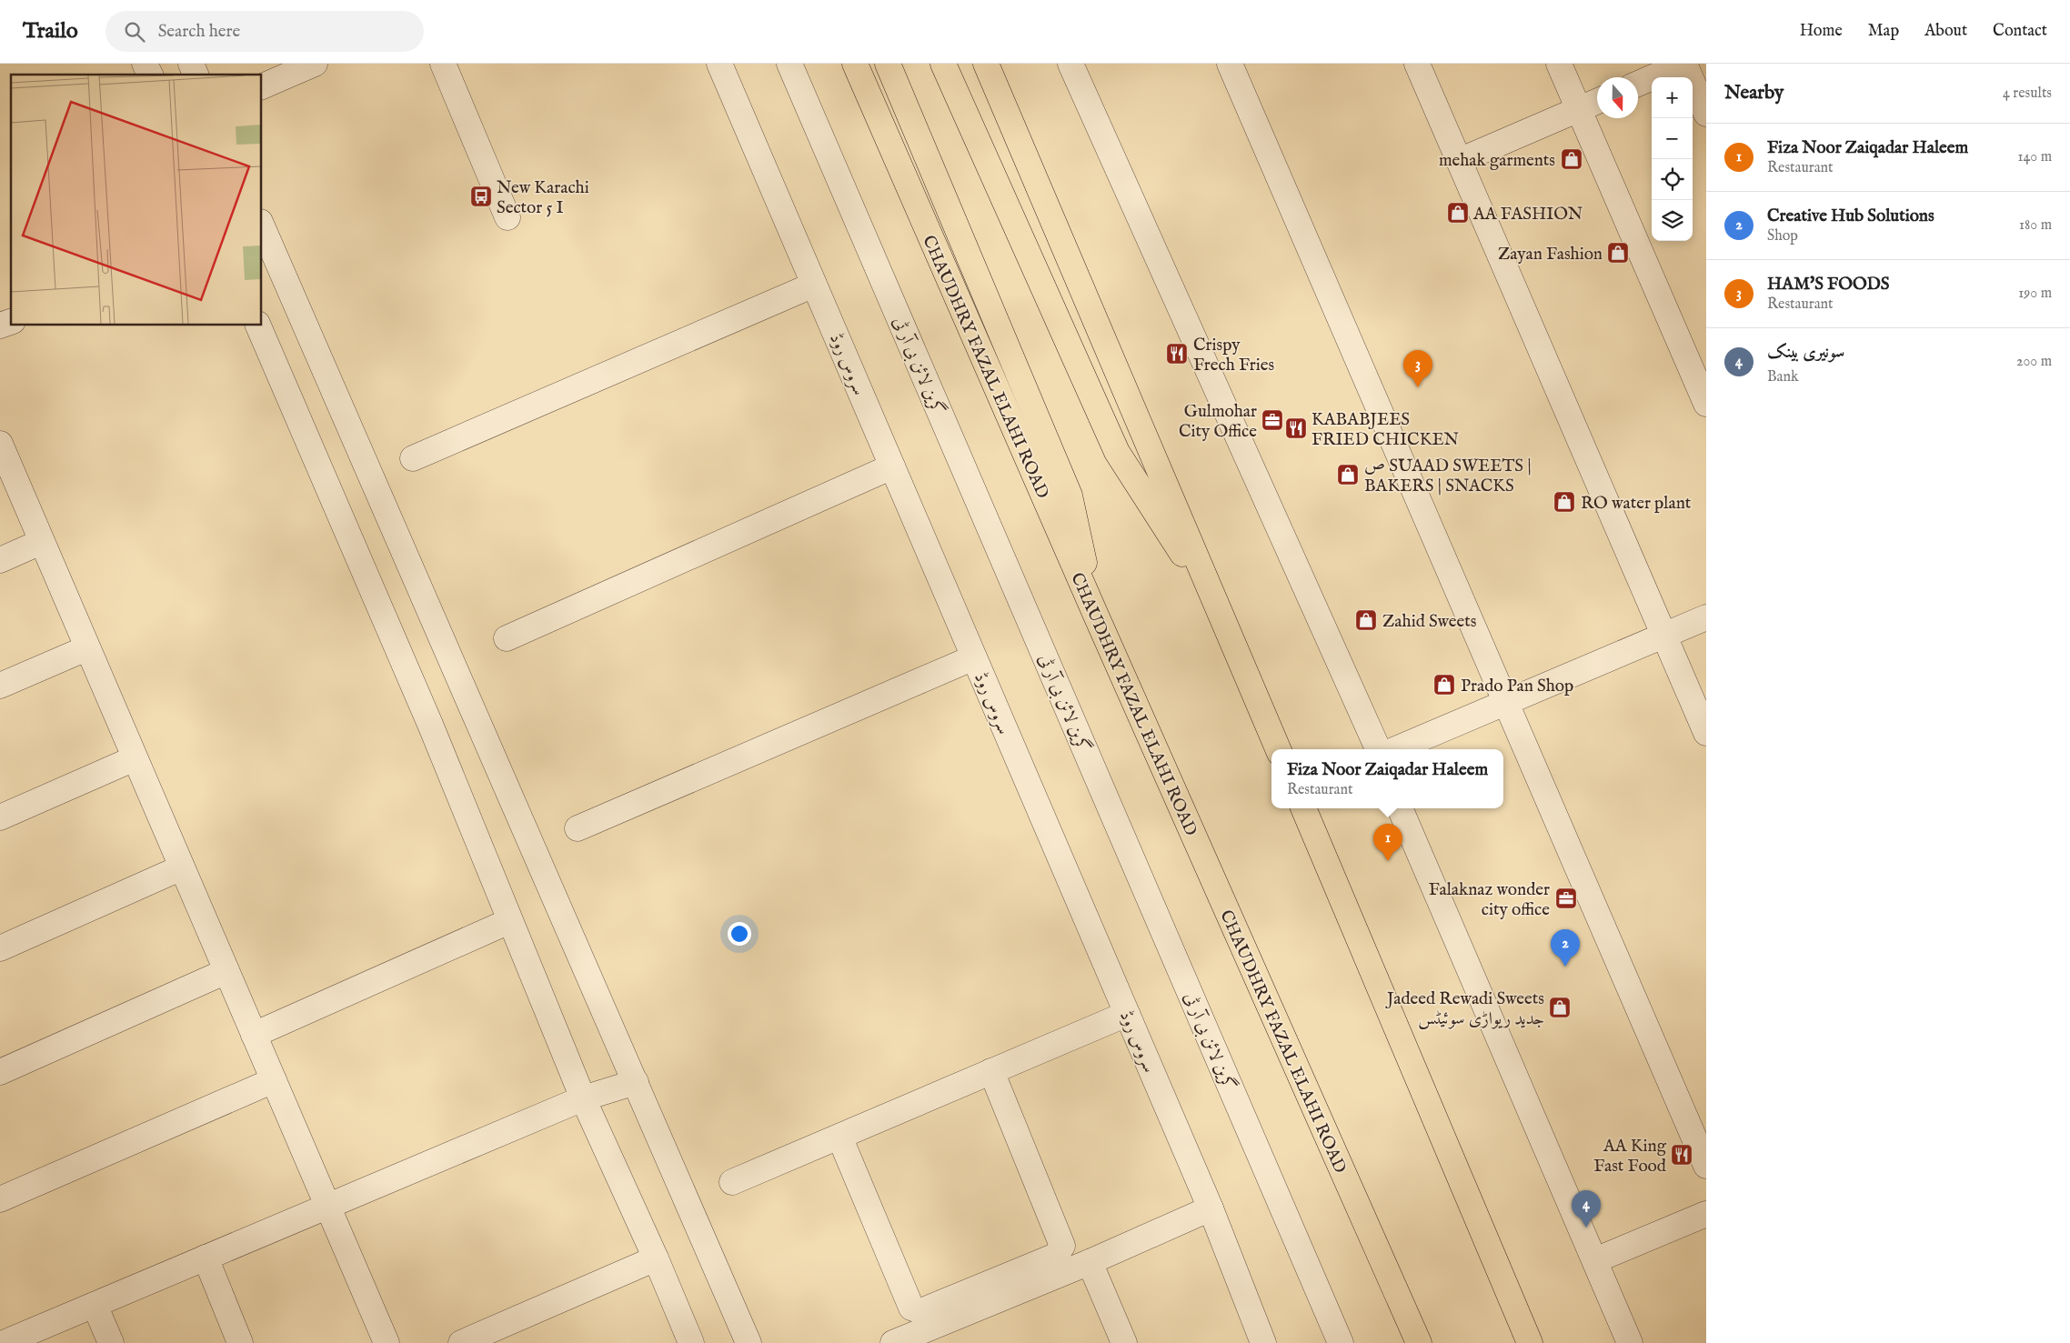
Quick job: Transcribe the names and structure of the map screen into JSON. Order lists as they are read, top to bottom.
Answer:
{
  "streets": {
    "main road": ["CHAUDHRY FAZAL ELAHI ROAD"],
    "street": ["سروس روڈ", "گرین لائن بی آر ٹی"]
  },
  "places": {
    "shop": [
      "mehak garments",
      "AA FASHION",
      "Zayan Fashion",
      "ص SUAAD SWEETS | BAKERS | SNACKS",
      "RO water plant",
      "Zahid Sweets",
      "Prado Pan Shop",
      "Jadeed Rewadi Sweets جدید ریواڑی سوئیٹس"
    ],
    "bus stop": ["New Karachi Sector 5 I"],
    "restaurant": ["Crispy Frech Fries", "KABABJEES FRIED CHICKEN", "AA King Fast Food"],
    "office": ["Gulmohar City Office", "Falaknaz wonder city office"]
  },
  "north": "bottom",
  "page": {
    "header": "Trailo",
    "search": "Search here",
    "nav": [
      "Home",
      "Map",
      "About",
      "Contact"
    ],
    "heading": ["Nearby", "4 results"],
    "map_buttons": ["+", "−"],
    "list": [
      {
        "mark": "1",
        "name": "Fiza Noor Zaiqadar Haleem",
        "note": "Restaurant",
        "value": "140 m"
      },
      {
        "mark": "2",
        "name": "Creative Hub Solutions",
        "note": "Shop",
        "value": "180 m"
      },
      {
        "mark": "3",
        "name": "HAM'S FOODS",
        "note": "Restaurant",
        "value": "190 m"
      },
      {
        "mark": "4",
        "name": "سونیری بینک",
        "note": "Bank",
        "value": "200 m"
      }
    ],
    "pins": [
      "3",
      "1",
      "2",
      "4"
    ],
    "popup": ["Fiza Noor Zaiqadar Haleem", "Restaurant"]
  }
}
